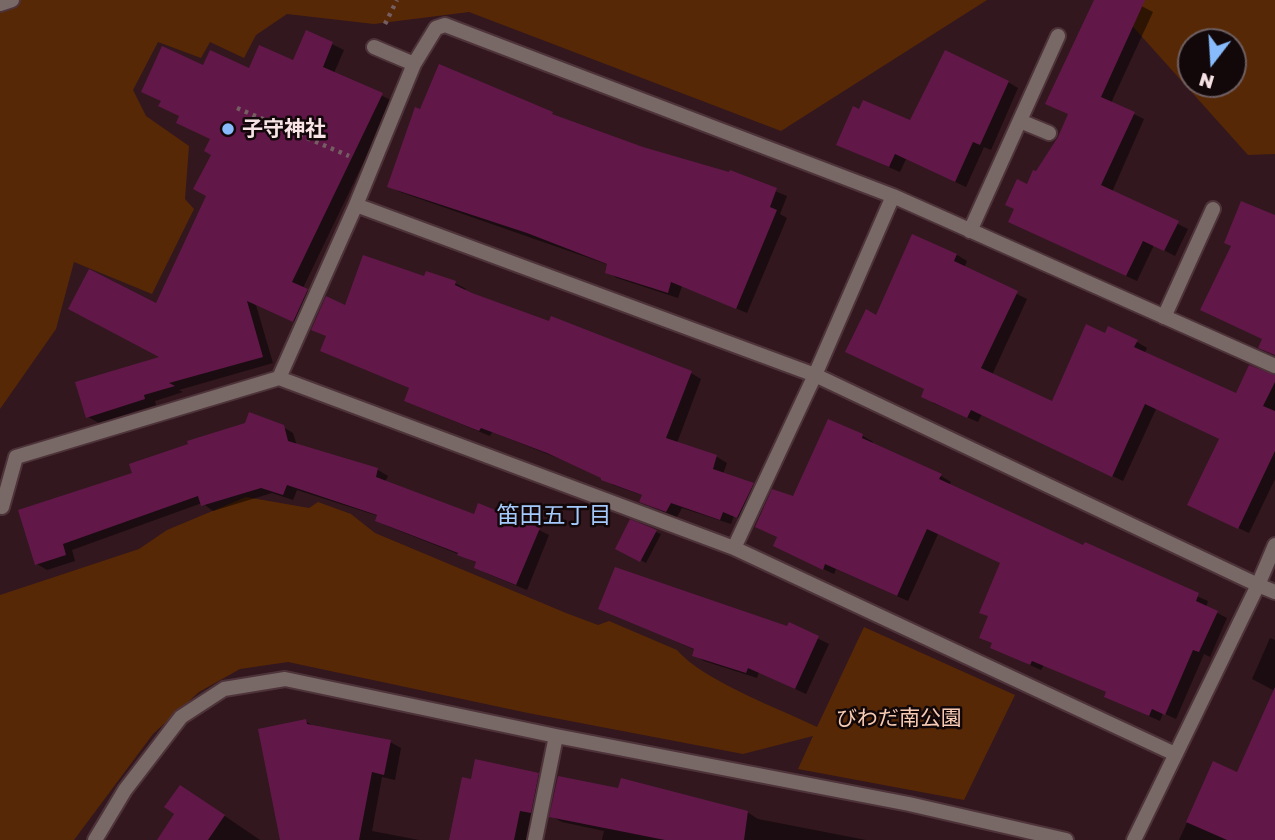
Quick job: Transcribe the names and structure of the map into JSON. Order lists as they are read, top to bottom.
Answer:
{
  "districts": ["笛田五丁目"],
  "parks": ["びわだ南公園"],
  "places": ["子守神社"],
  "north": "bottom"
}
